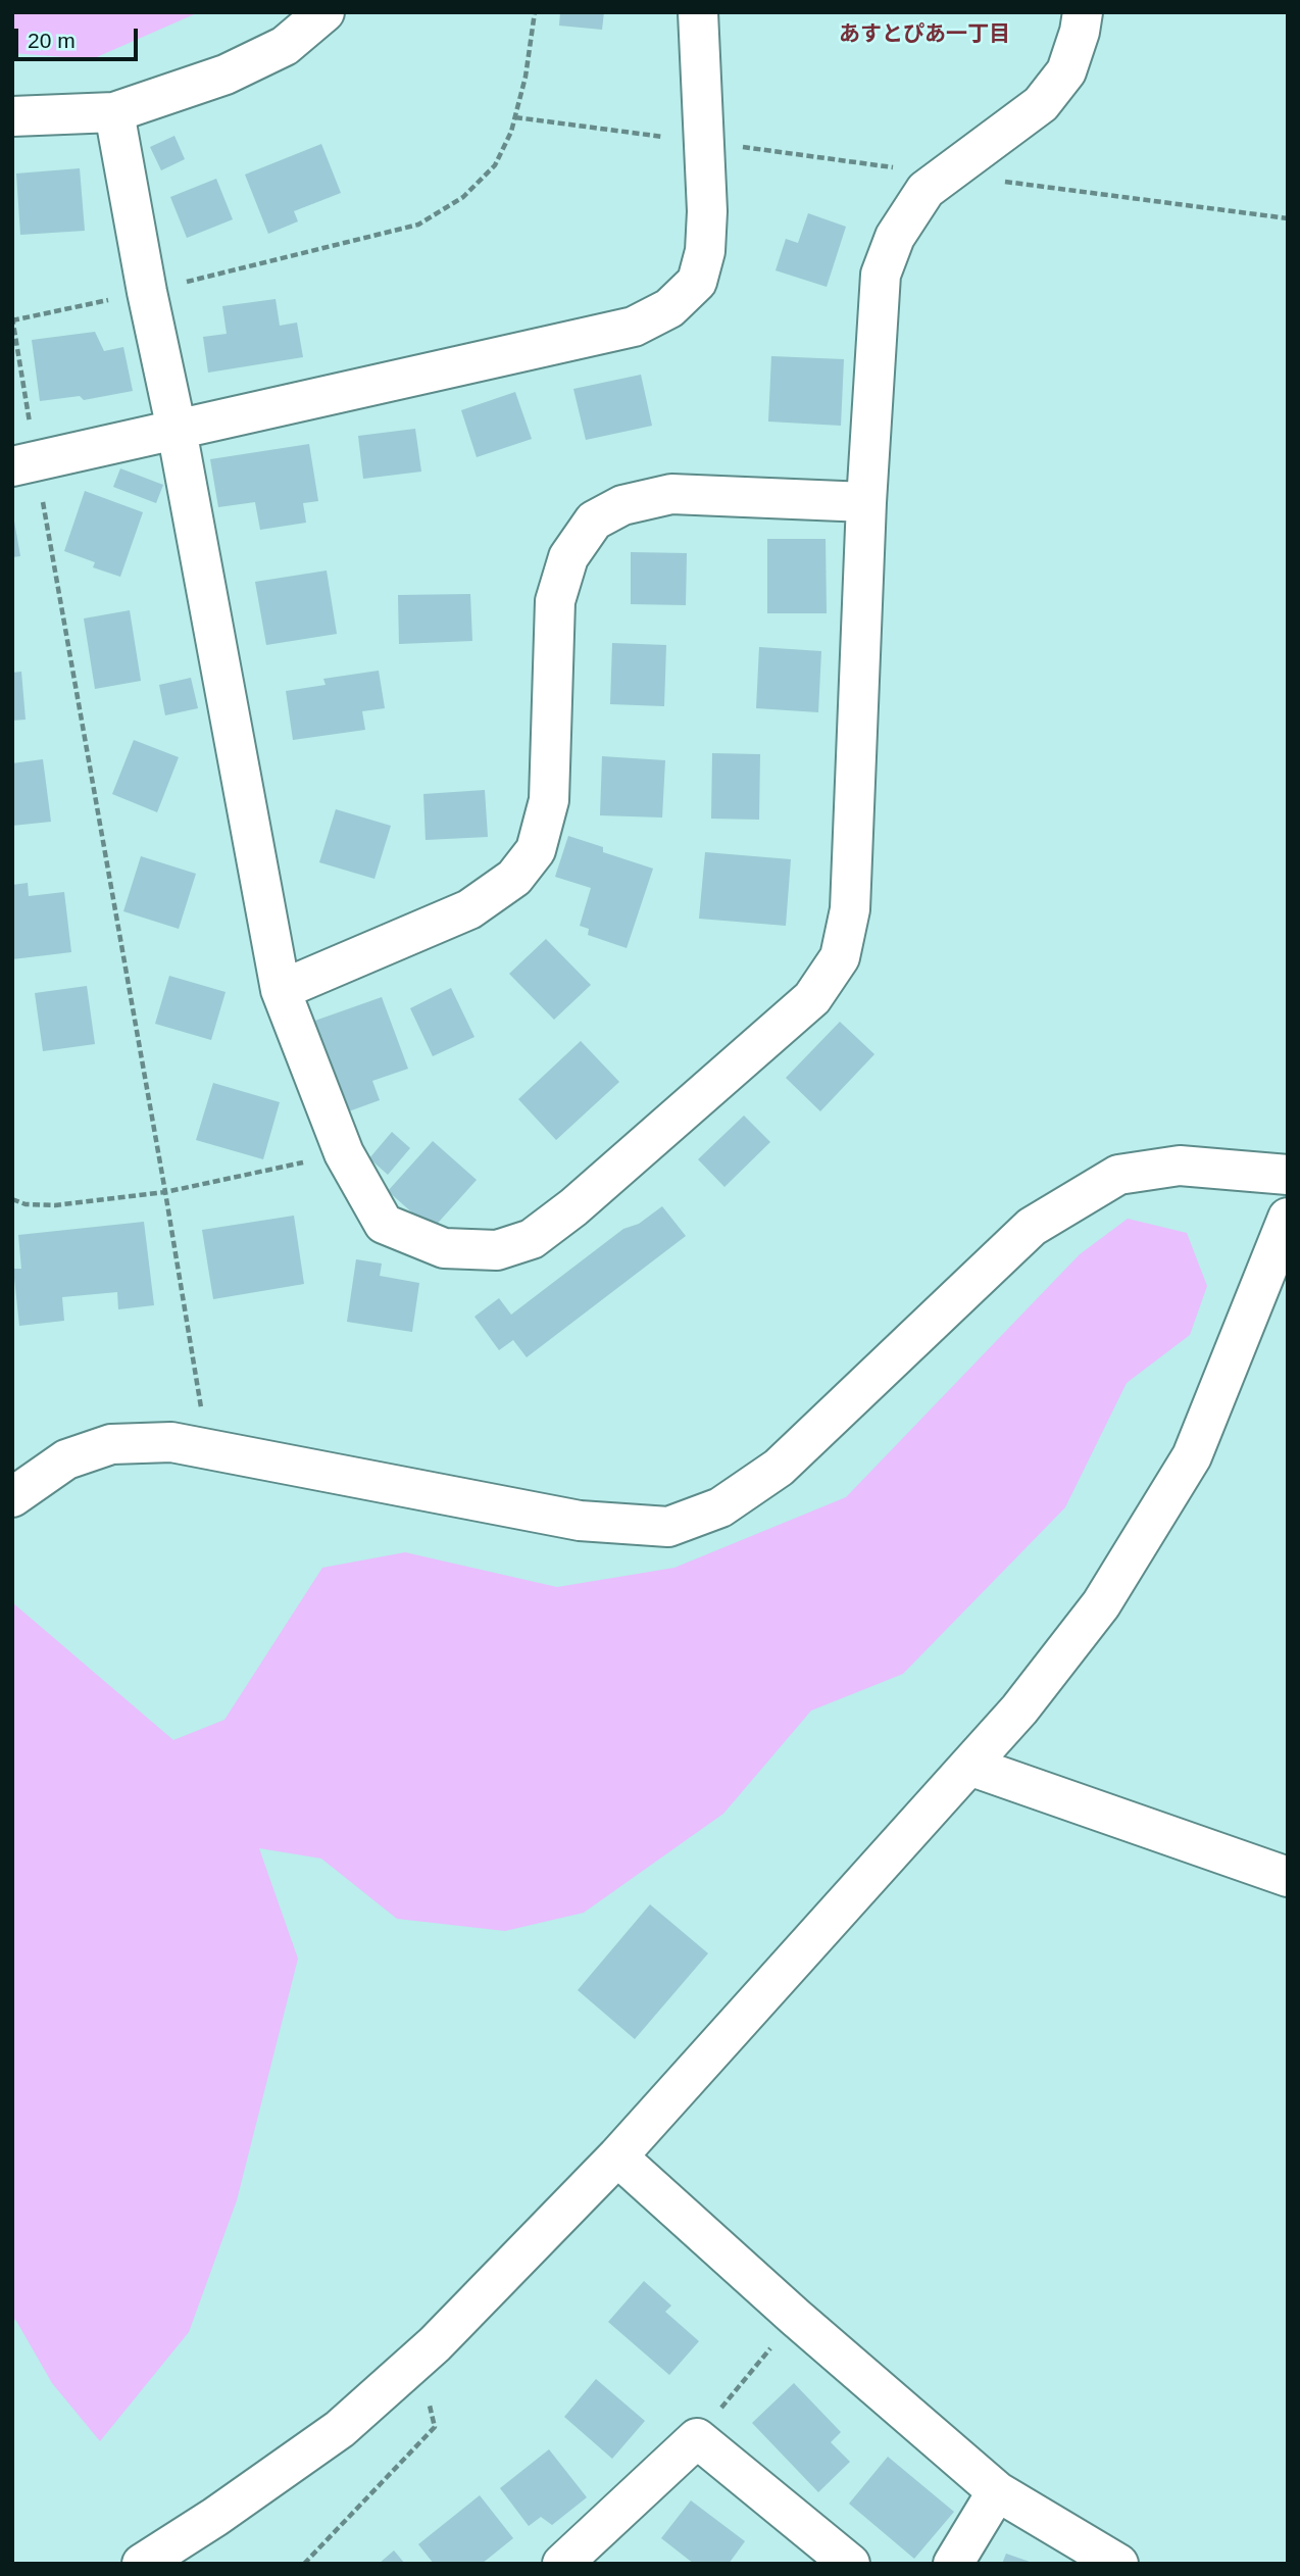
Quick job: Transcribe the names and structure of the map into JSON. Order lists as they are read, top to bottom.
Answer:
{
  "districts": ["あすとぴあ一丁目"],
  "scale_bar": "20 m"
}
